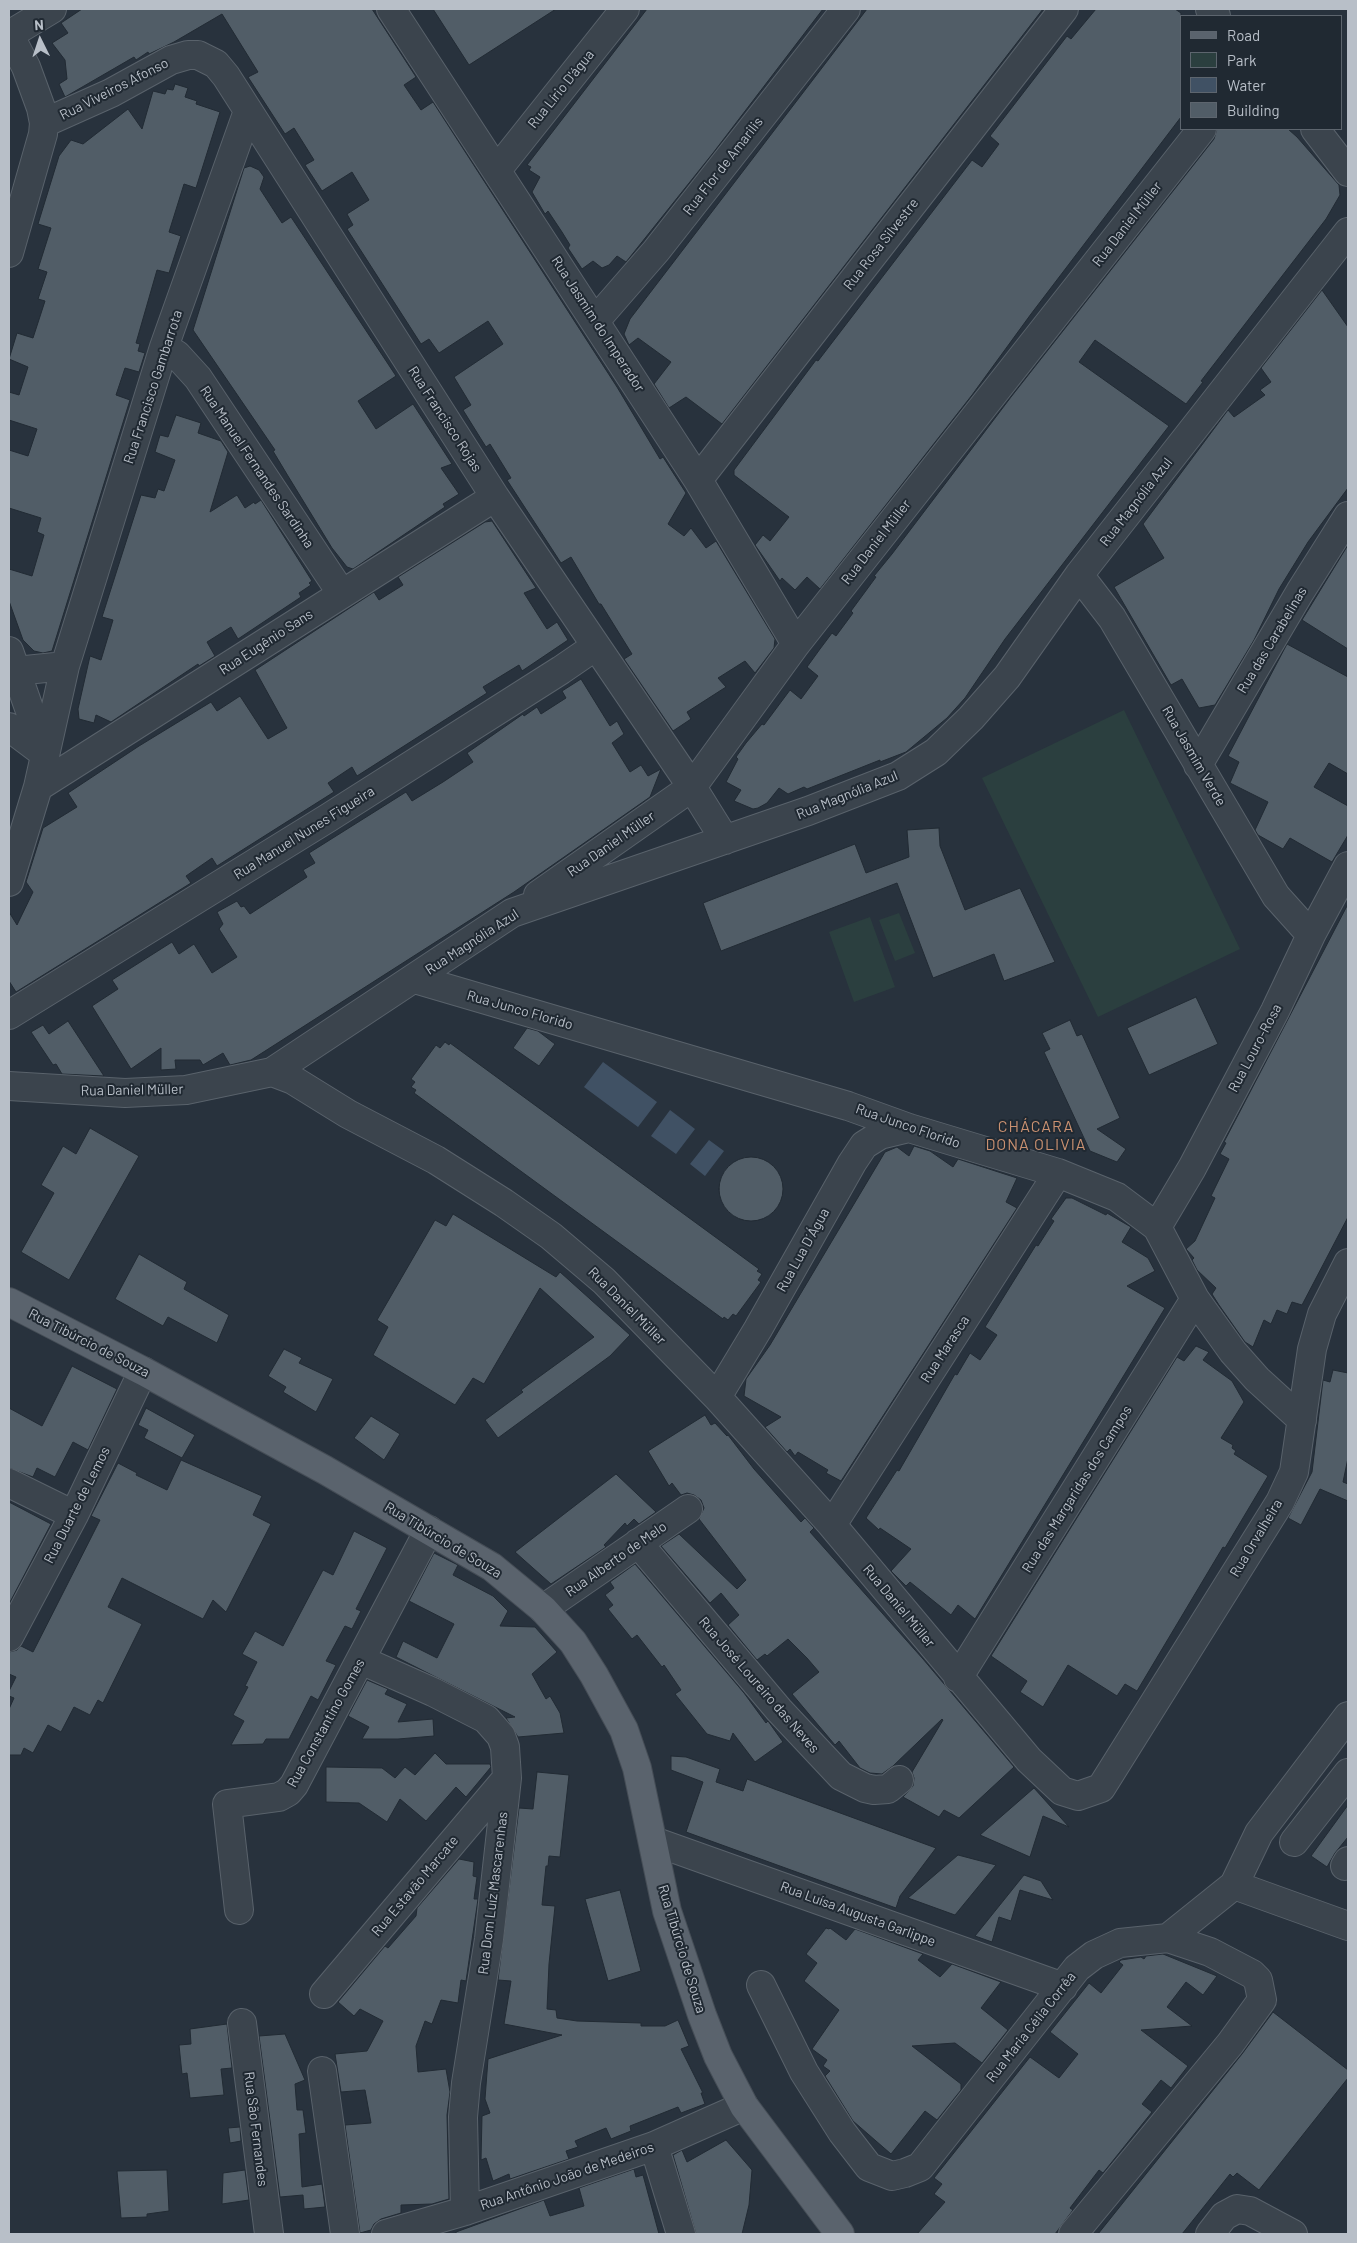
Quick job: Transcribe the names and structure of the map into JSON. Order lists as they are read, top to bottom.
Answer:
{
  "streets": {
    "main road": ["Rua Tibúrcio de Souza"],
    "street": [
      "Rua Viveiros Afonso",
      "Rua Lírio D'água",
      "Rua Flor de Amarilis",
      "Rua Daniel Müller",
      "Rua Rosa Silvestre",
      "Rua Jasmim do Imperador",
      "Rua Francisco Gambarrota",
      "Rua Francisco Rojas",
      "Rua Manuel Fernandes Sardinha",
      "Rua Magnólia Azul",
      "Rua das Carabelinas",
      "Rua Eugênio Sans",
      "Rua Jasmim Verde",
      "Rua Manuel Nunes Figueira",
      "Rua Junco Florido",
      "Rua Louro-Rosa",
      "Rua Lua D´Água",
      "Rua Marasca",
      "Rua das Margaridas dos Campos",
      "Rua Duarte de Lemos",
      "Rua Orvalheira",
      "Rua Alberto de Melo",
      "Rua José Loureiro das Neves",
      "Rua Constantino Gomes",
      "Rua Estavão Marcate",
      "Rua Dom Luíz Mascarenhas",
      "Rua Luísa Augusta Garlippe",
      "Rua Maria Célia Corrêa",
      "Rua São Fernandes",
      "Rua Antônio João de Medeiros"
    ]
  },
  "crossings": [
    ["Rua Viveiros Afonso", "Rua Francisco Rojas"],
    ["Rua Lírio D'água", "Rua Jasmim do Imperador"],
    ["Rua Flor de Amarilis", "Rua Jasmim do Imperador"],
    ["Rua Daniel Müller", "Rua Jasmim do Imperador"],
    ["Rua Daniel Müller", "Rua Francisco Rojas"],
    ["Rua Daniel Müller", "Rua Magnólia Azul"],
    ["Rua Daniel Müller", "Rua Lua D´Água"],
    ["Rua Daniel Müller", "Rua Marasca"],
    ["Rua Daniel Müller", "Rua das Margaridas dos Campos"],
    ["Rua Daniel Müller", "Rua Orvalheira"],
    ["Rua Rosa Silvestre", "Rua Jasmim do Imperador"],
    ["Rua Francisco Gambarrota", "Rua Francisco Rojas"],
    ["Rua Francisco Gambarrota", "Rua Manuel Fernandes Sardinha"],
    ["Rua Francisco Gambarrota", "Rua Eugênio Sans"],
    ["Rua Francisco Rojas", "Rua Magnólia Azul"],
    ["Rua Francisco Rojas", "Rua Eugênio Sans"],
    ["Rua Francisco Rojas", "Rua Manuel Nunes Figueira"],
    ["Rua Manuel Fernandes Sardinha", "Rua Eugênio Sans"],
    ["Rua Magnólia Azul", "Rua Jasmim Verde"],
    ["Rua Magnólia Azul", "Rua Junco Florido"],
    ["Rua das Carabelinas", "Rua Jasmim Verde"],
    ["Rua Jasmim Verde", "Rua Louro-Rosa"],
    ["Rua Junco Florido", "Rua Louro-Rosa"],
    ["Rua Junco Florido", "Rua Lua D´Água"],
    ["Rua Junco Florido", "Rua Marasca"],
    ["Rua Junco Florido", "Rua das Margaridas dos Campos"],
    ["Rua Junco Florido", "Rua Orvalheira"],
    ["Rua Tibúrcio de Souza", "Rua Duarte de Lemos"],
    ["Rua Tibúrcio de Souza", "Rua Alberto de Melo"],
    ["Rua Tibúrcio de Souza", "Rua Constantino Gomes"],
    ["Rua Tibúrcio de Souza", "Rua Luísa Augusta Garlippe"],
    ["Rua Tibúrcio de Souza", "Rua Antônio João de Medeiros"],
    ["Rua Alberto de Melo", "Rua José Loureiro das Neves"],
    ["Rua Constantino Gomes", "Rua Dom Luíz Mascarenhas"],
    ["Rua Estavão Marcate", "Rua Dom Luíz Mascarenhas"],
    ["Rua Dom Luíz Mascarenhas", "Rua Antônio João de Medeiros"],
    ["Rua Luísa Augusta Garlippe", "Rua Maria Célia Corrêa"]
  ],
  "districts": ["CHÁCARA DONA OLIVIA"],
  "legend": [
    "Road",
    "Park",
    "Water",
    "Building"
  ],
  "north": "top"
}
